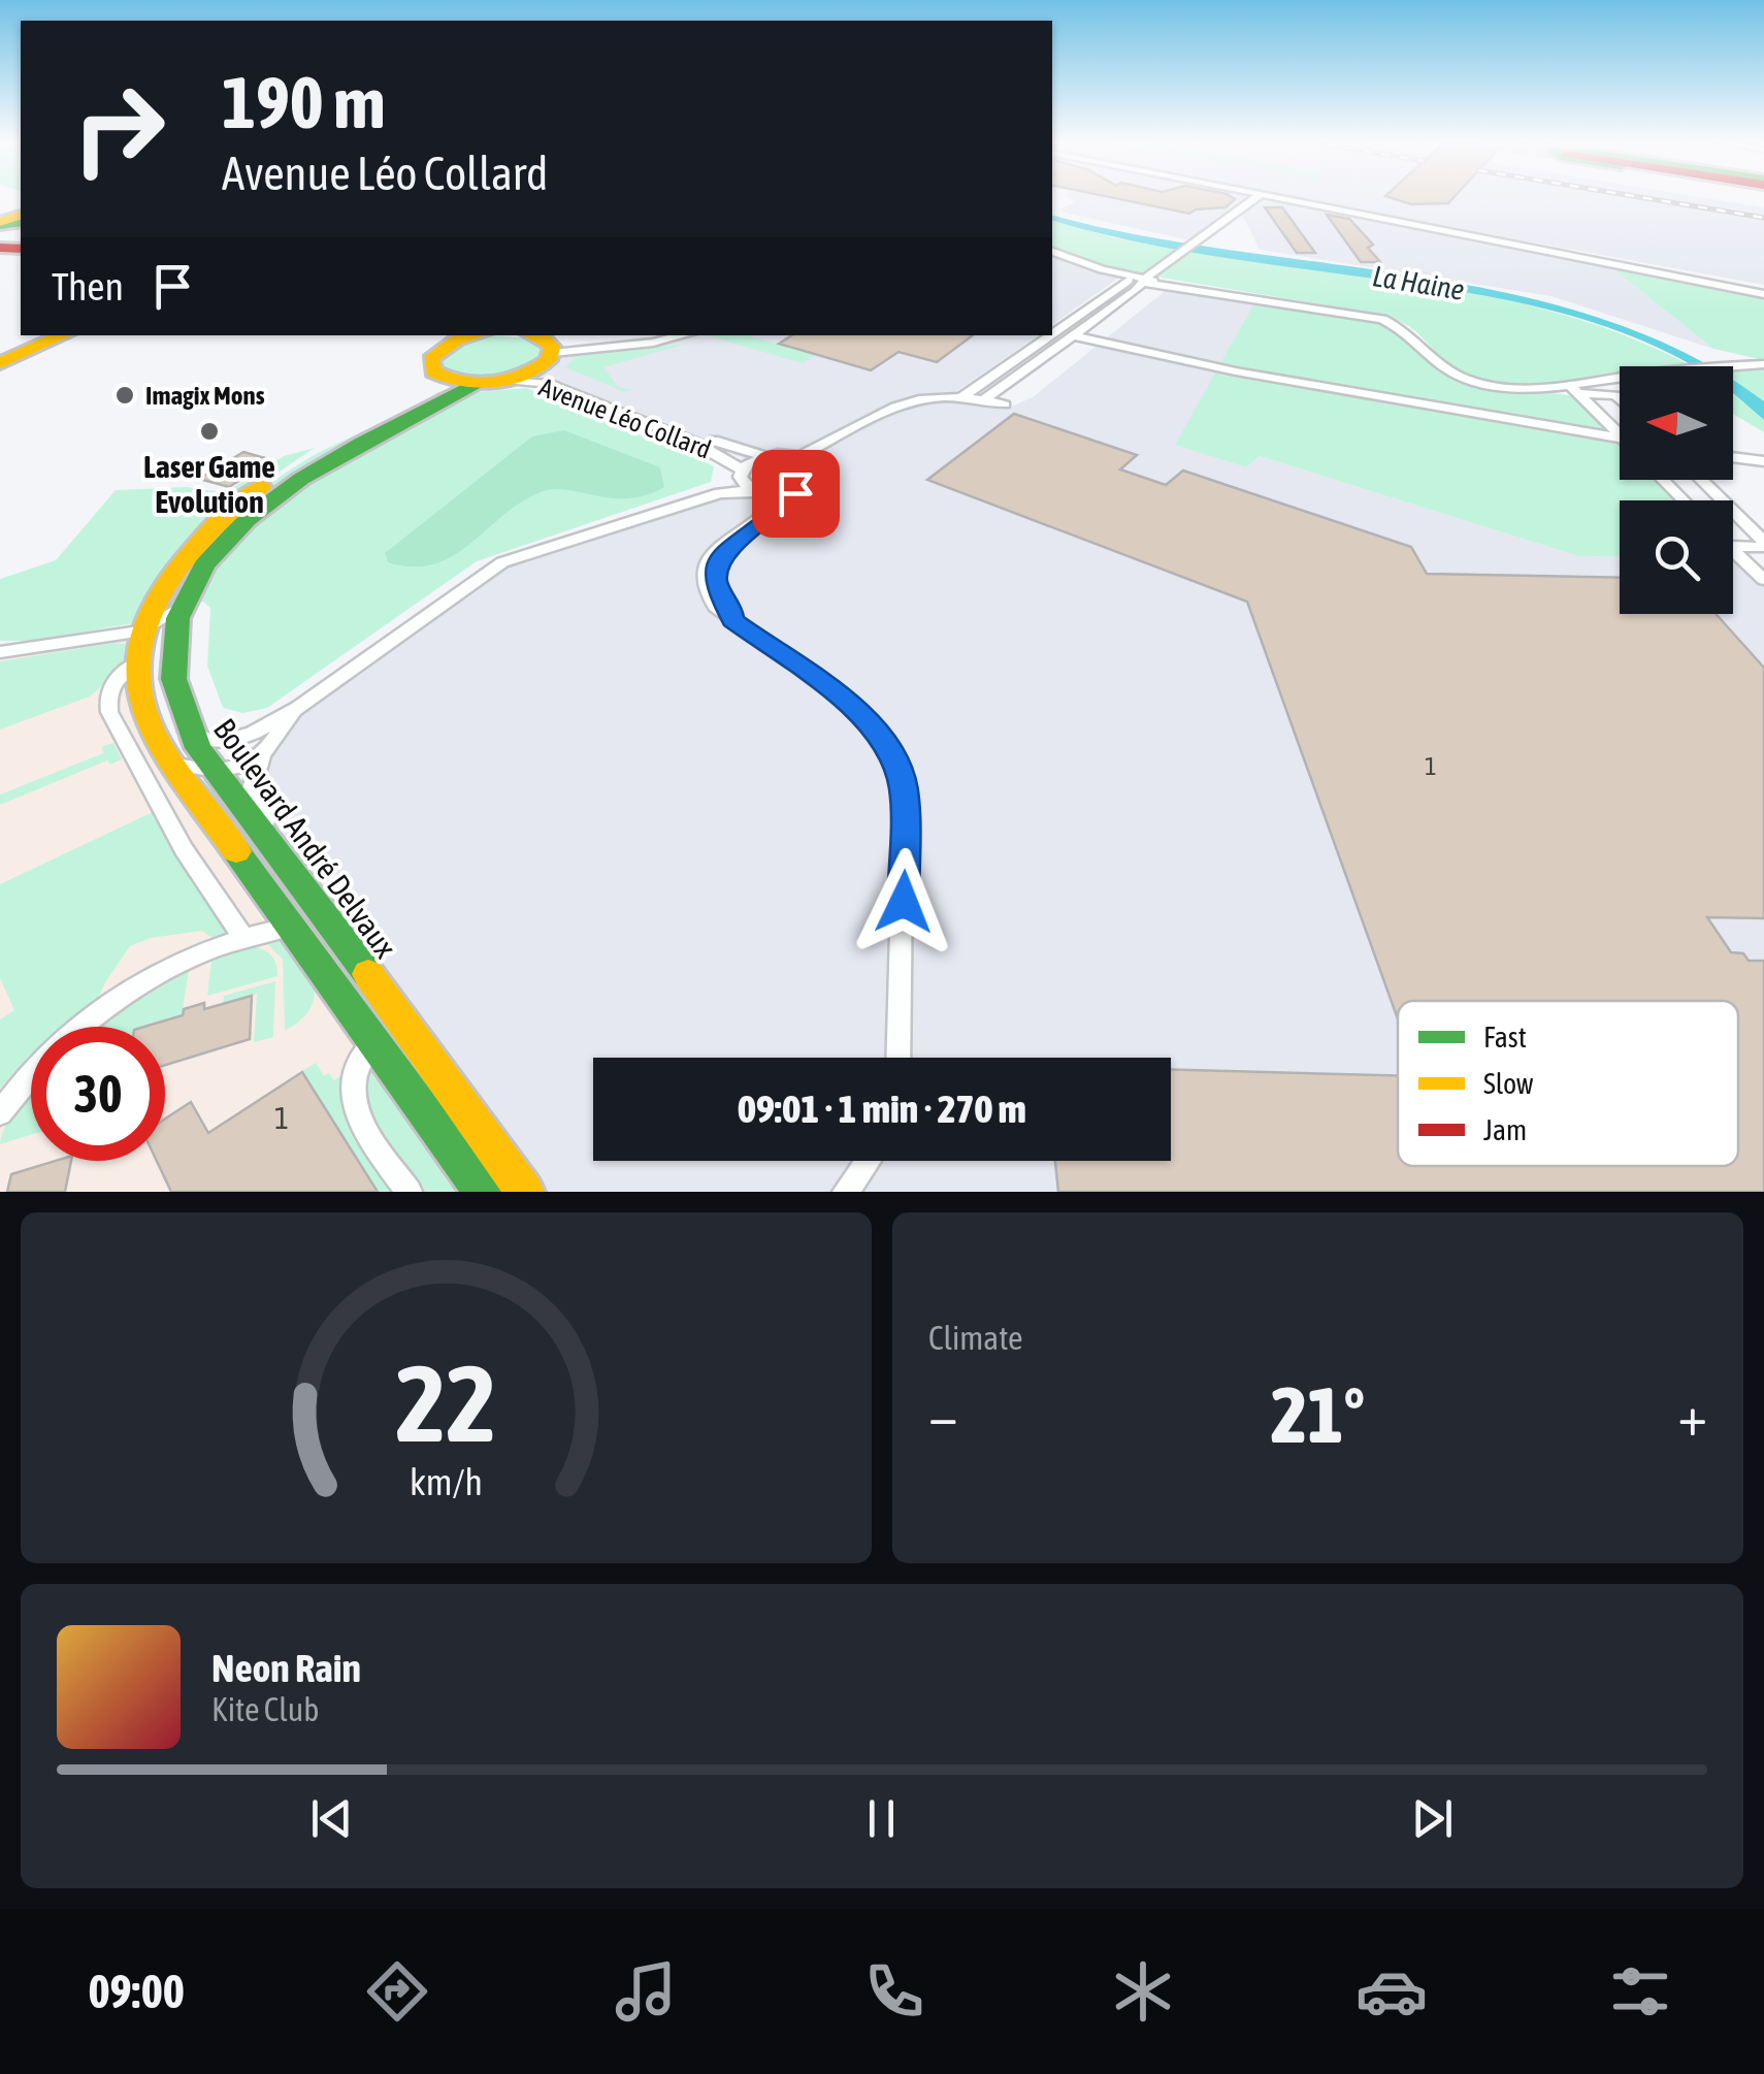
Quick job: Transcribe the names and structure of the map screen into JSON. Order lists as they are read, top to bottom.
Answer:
{
  "streets": {
    "main road": ["Boulevard André Delvaux"],
    "street": ["Avenue Léo Collard"]
  },
  "water": ["La Haine"],
  "places": ["Imagix Mons", "Laser Game Evolution"],
  "house_numbers": ["1", "1"],
  "legend": ["Fast", "Slow", "Jam"],
  "north": "left",
  "page": {
    "turn": ["190 m", "Avenue Léo Collard"],
    "then": "Then",
    "limit": "30",
    "trip": "09:01 · 1 min · 270 m",
    "tile": "Climate",
    "heat": ["−", "21°", "+"],
    "song": ["Neon Rain", "Kite Club"],
    "tabs": "09:00",
    "gauge": ["22", "km/h"]
  }
}
